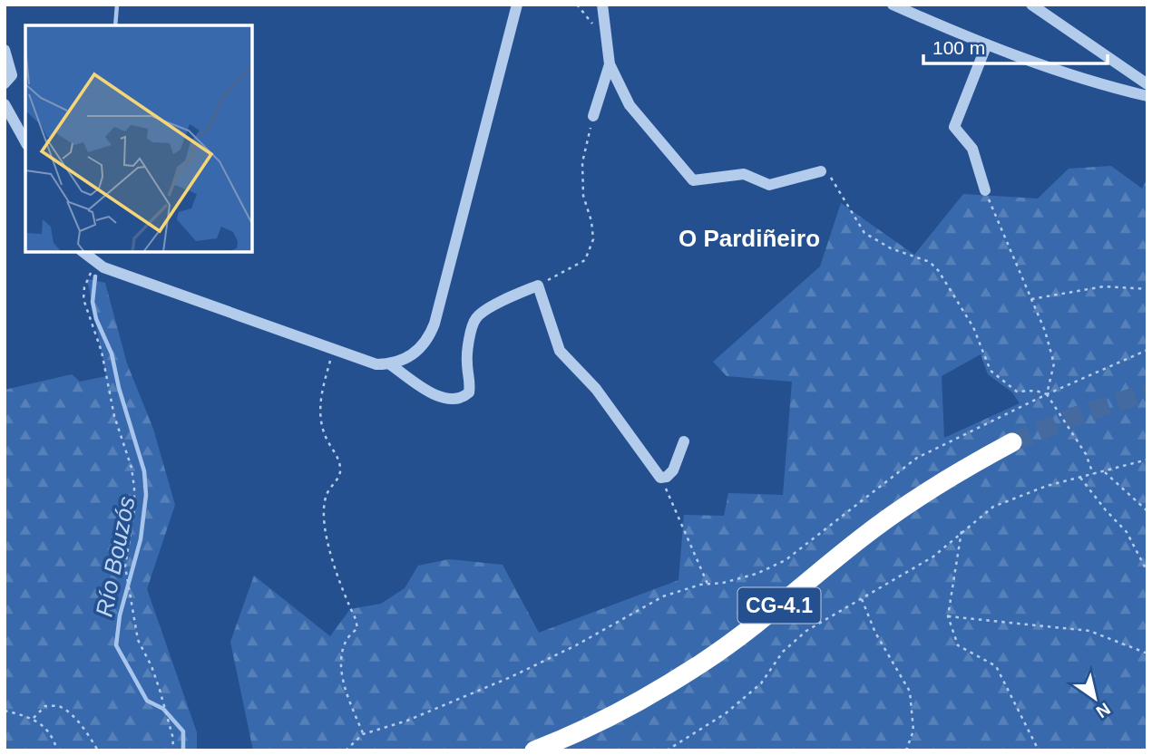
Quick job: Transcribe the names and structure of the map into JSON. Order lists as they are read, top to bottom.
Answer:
{
  "streets": {
    "highway": ["CG-4.1"]
  },
  "districts": ["O Pardiñeiro"],
  "water": ["Río Bouzós"],
  "scale_bar": "100 m",
  "north": "bottom right"
}
